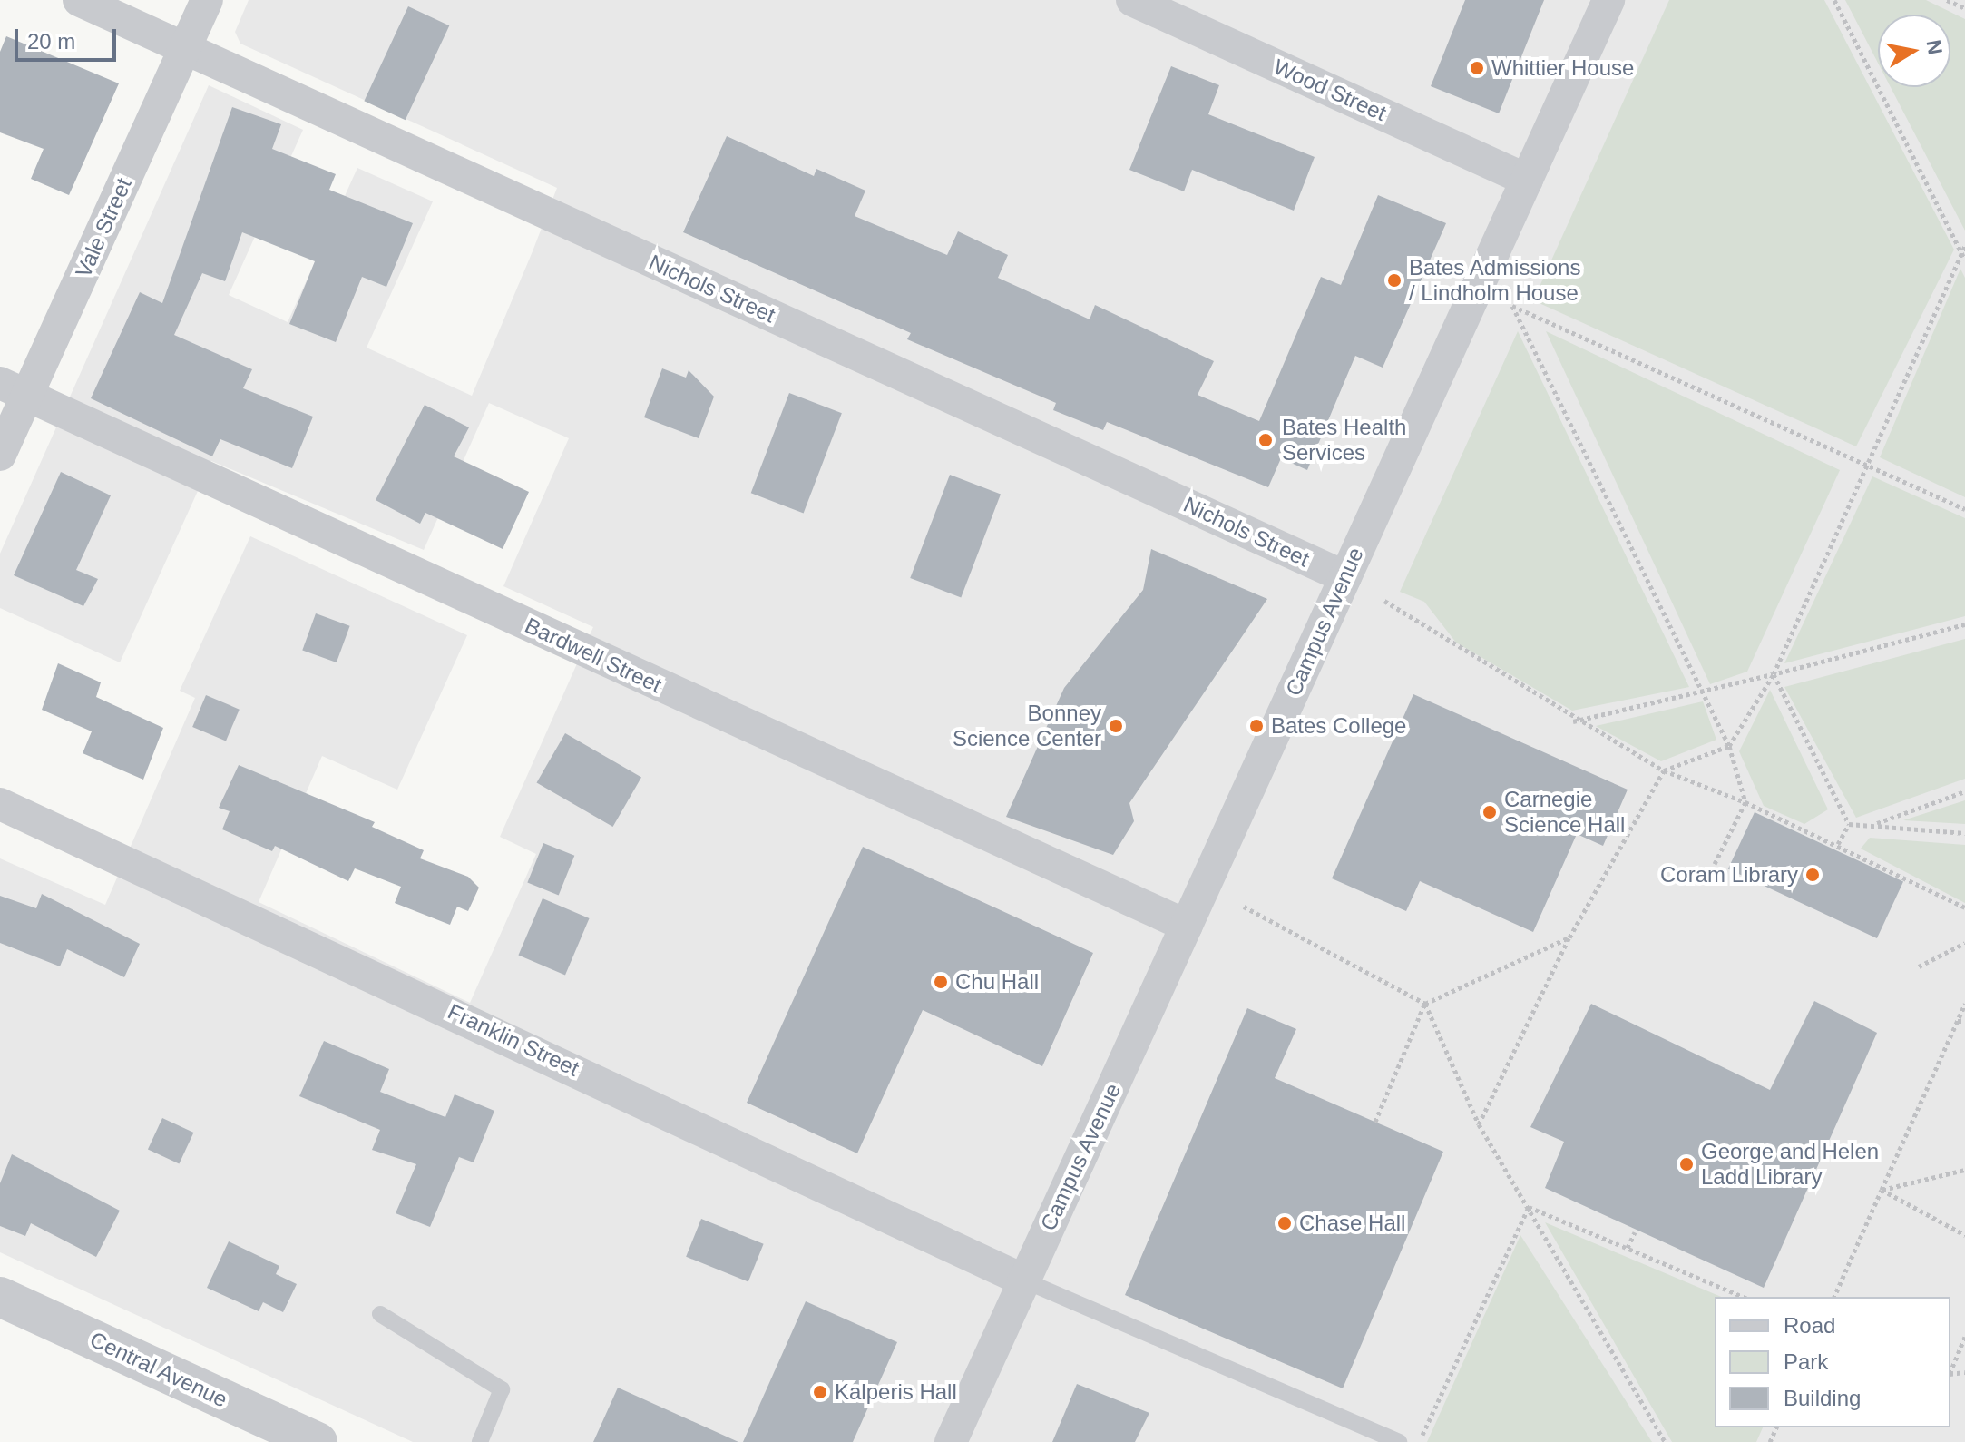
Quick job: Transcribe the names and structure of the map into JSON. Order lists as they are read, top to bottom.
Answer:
{
  "streets": {
    "street": [
      "Wood Street",
      "Vale Street",
      "Nichols Street",
      "Campus Avenue",
      "Bardwell Street",
      "Franklin Street",
      "Central Avenue"
    ]
  },
  "crossings": [
    ["Wood Street", "Campus Avenue"],
    ["Vale Street", "Nichols Street"],
    ["Vale Street", "Bardwell Street"],
    ["Nichols Street", "Campus Avenue"],
    ["Campus Avenue", "Bardwell Street"],
    ["Campus Avenue", "Franklin Street"]
  ],
  "places": [
    "Whittier House",
    "Bates Admissions / Lindholm House",
    "Bates Health Services",
    "Bonney Science Center",
    "Bates College",
    "Carnegie Science Hall",
    "Coram Library",
    "Chu Hall",
    "George and Helen Ladd Library",
    "Chase Hall",
    "Kalperis Hall"
  ],
  "legend": ["Road", "Park", "Building"],
  "scale_bar": "20 m",
  "north": "right"
}
